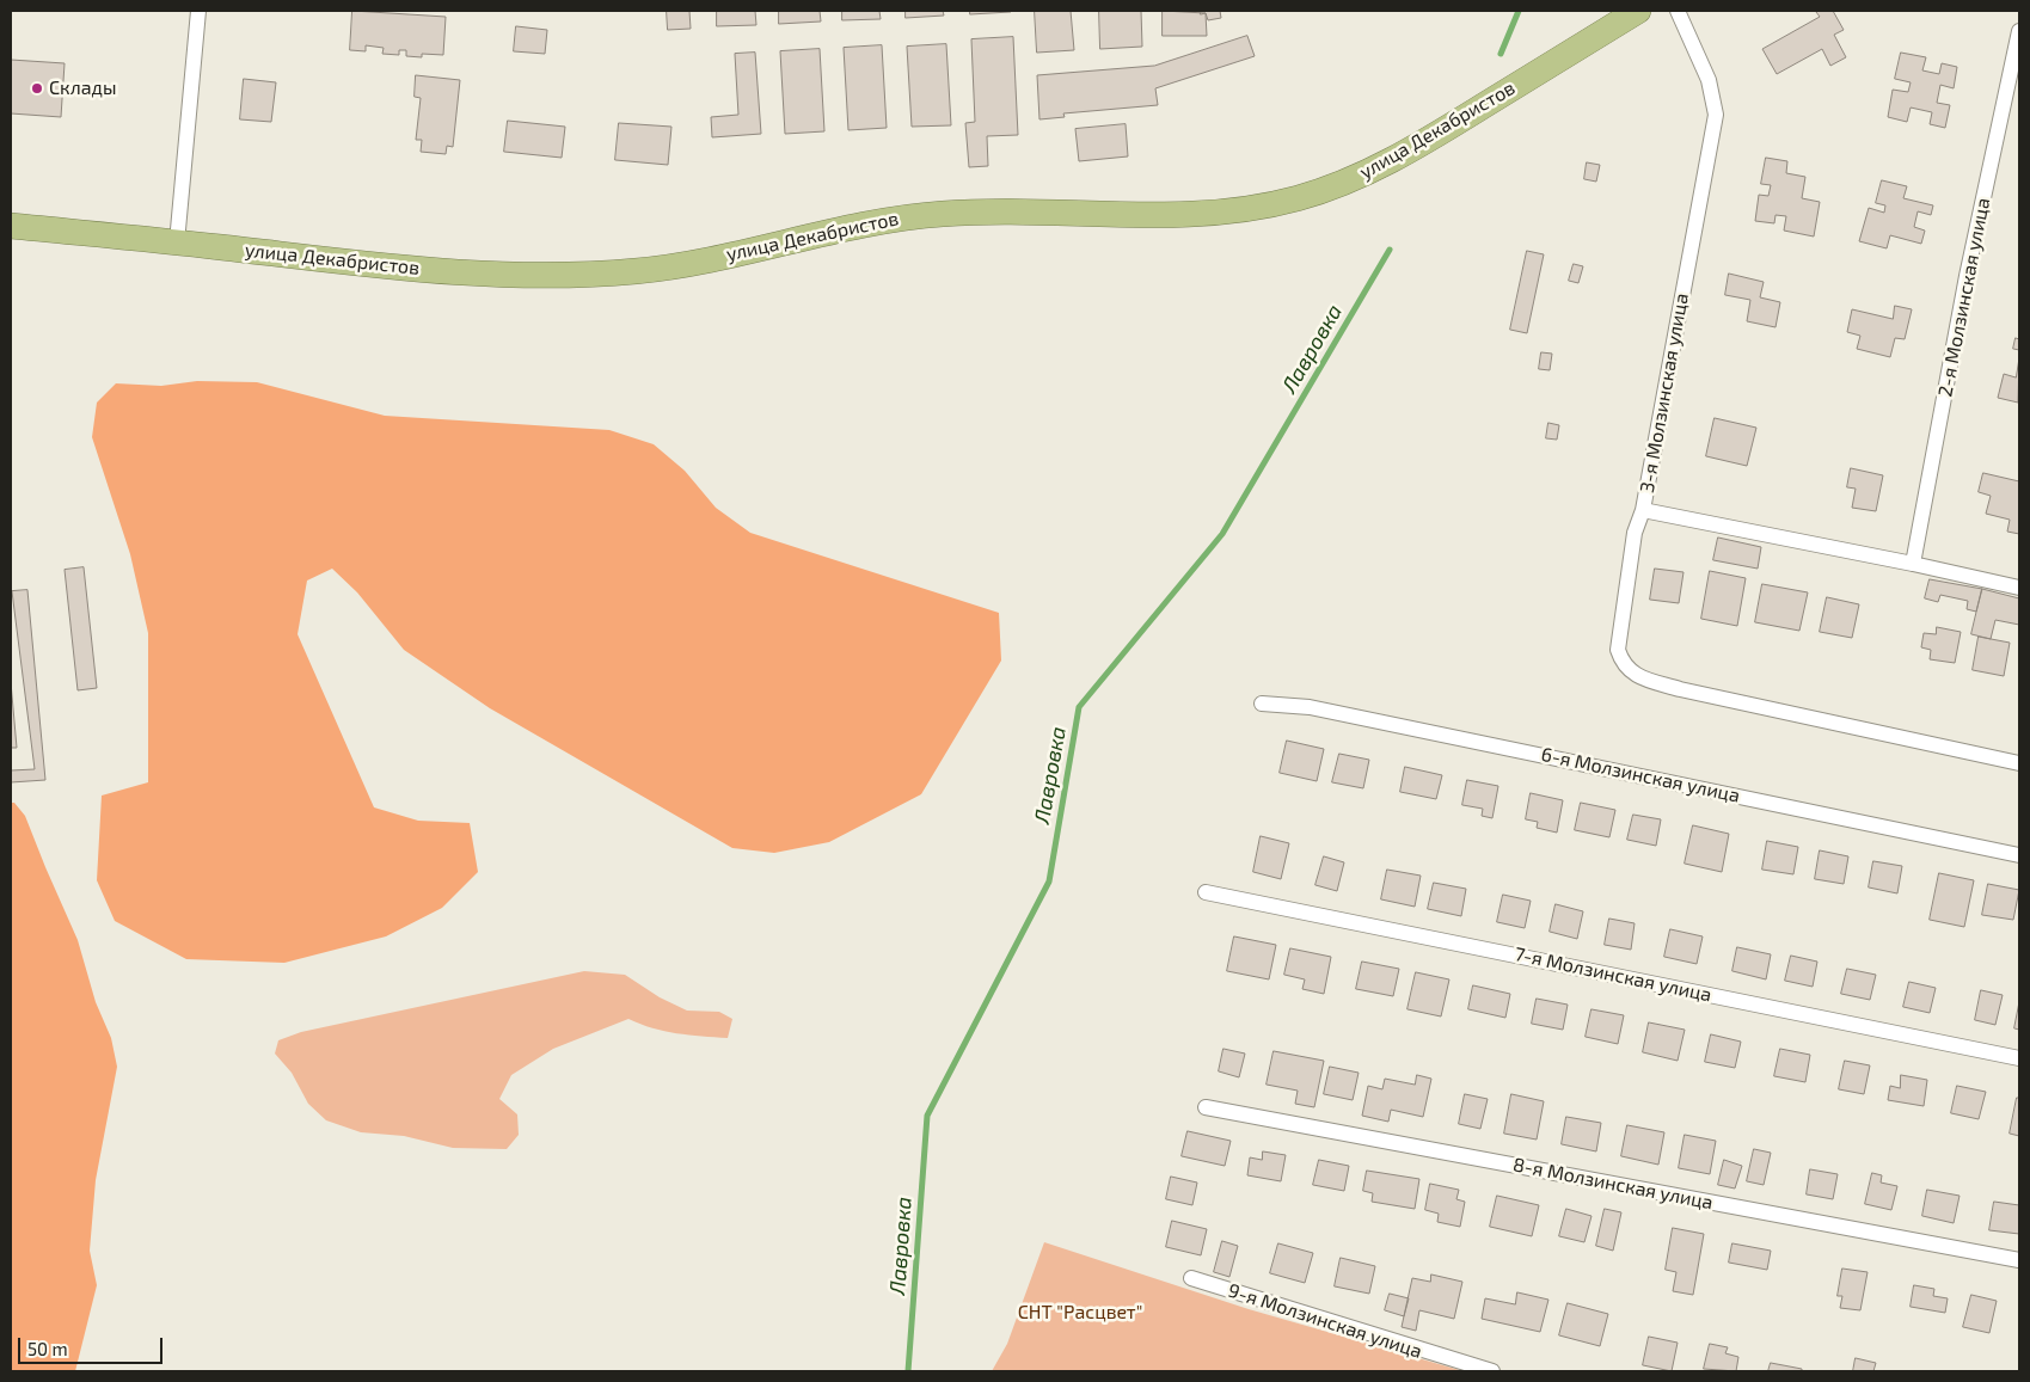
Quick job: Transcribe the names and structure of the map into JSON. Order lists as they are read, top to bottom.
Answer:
{
  "streets": {
    "highway": ["улица Декабристов"],
    "street": [
      "2-я Молзинская улица",
      "3-я Молзинская улица",
      "6-я Молзинская улица",
      "7-я Молзинская улица",
      "8-я Молзинская улица",
      "9-я Молзинская улица"
    ]
  },
  "crossings": [
    ["2-я Молзинская улица", "3-я Молзинская улица"]
  ],
  "water": ["Лавровка"],
  "parks": ["СНТ \"Расцвет\""],
  "places": ["Склады"],
  "scale_bar": "50 m"
}
